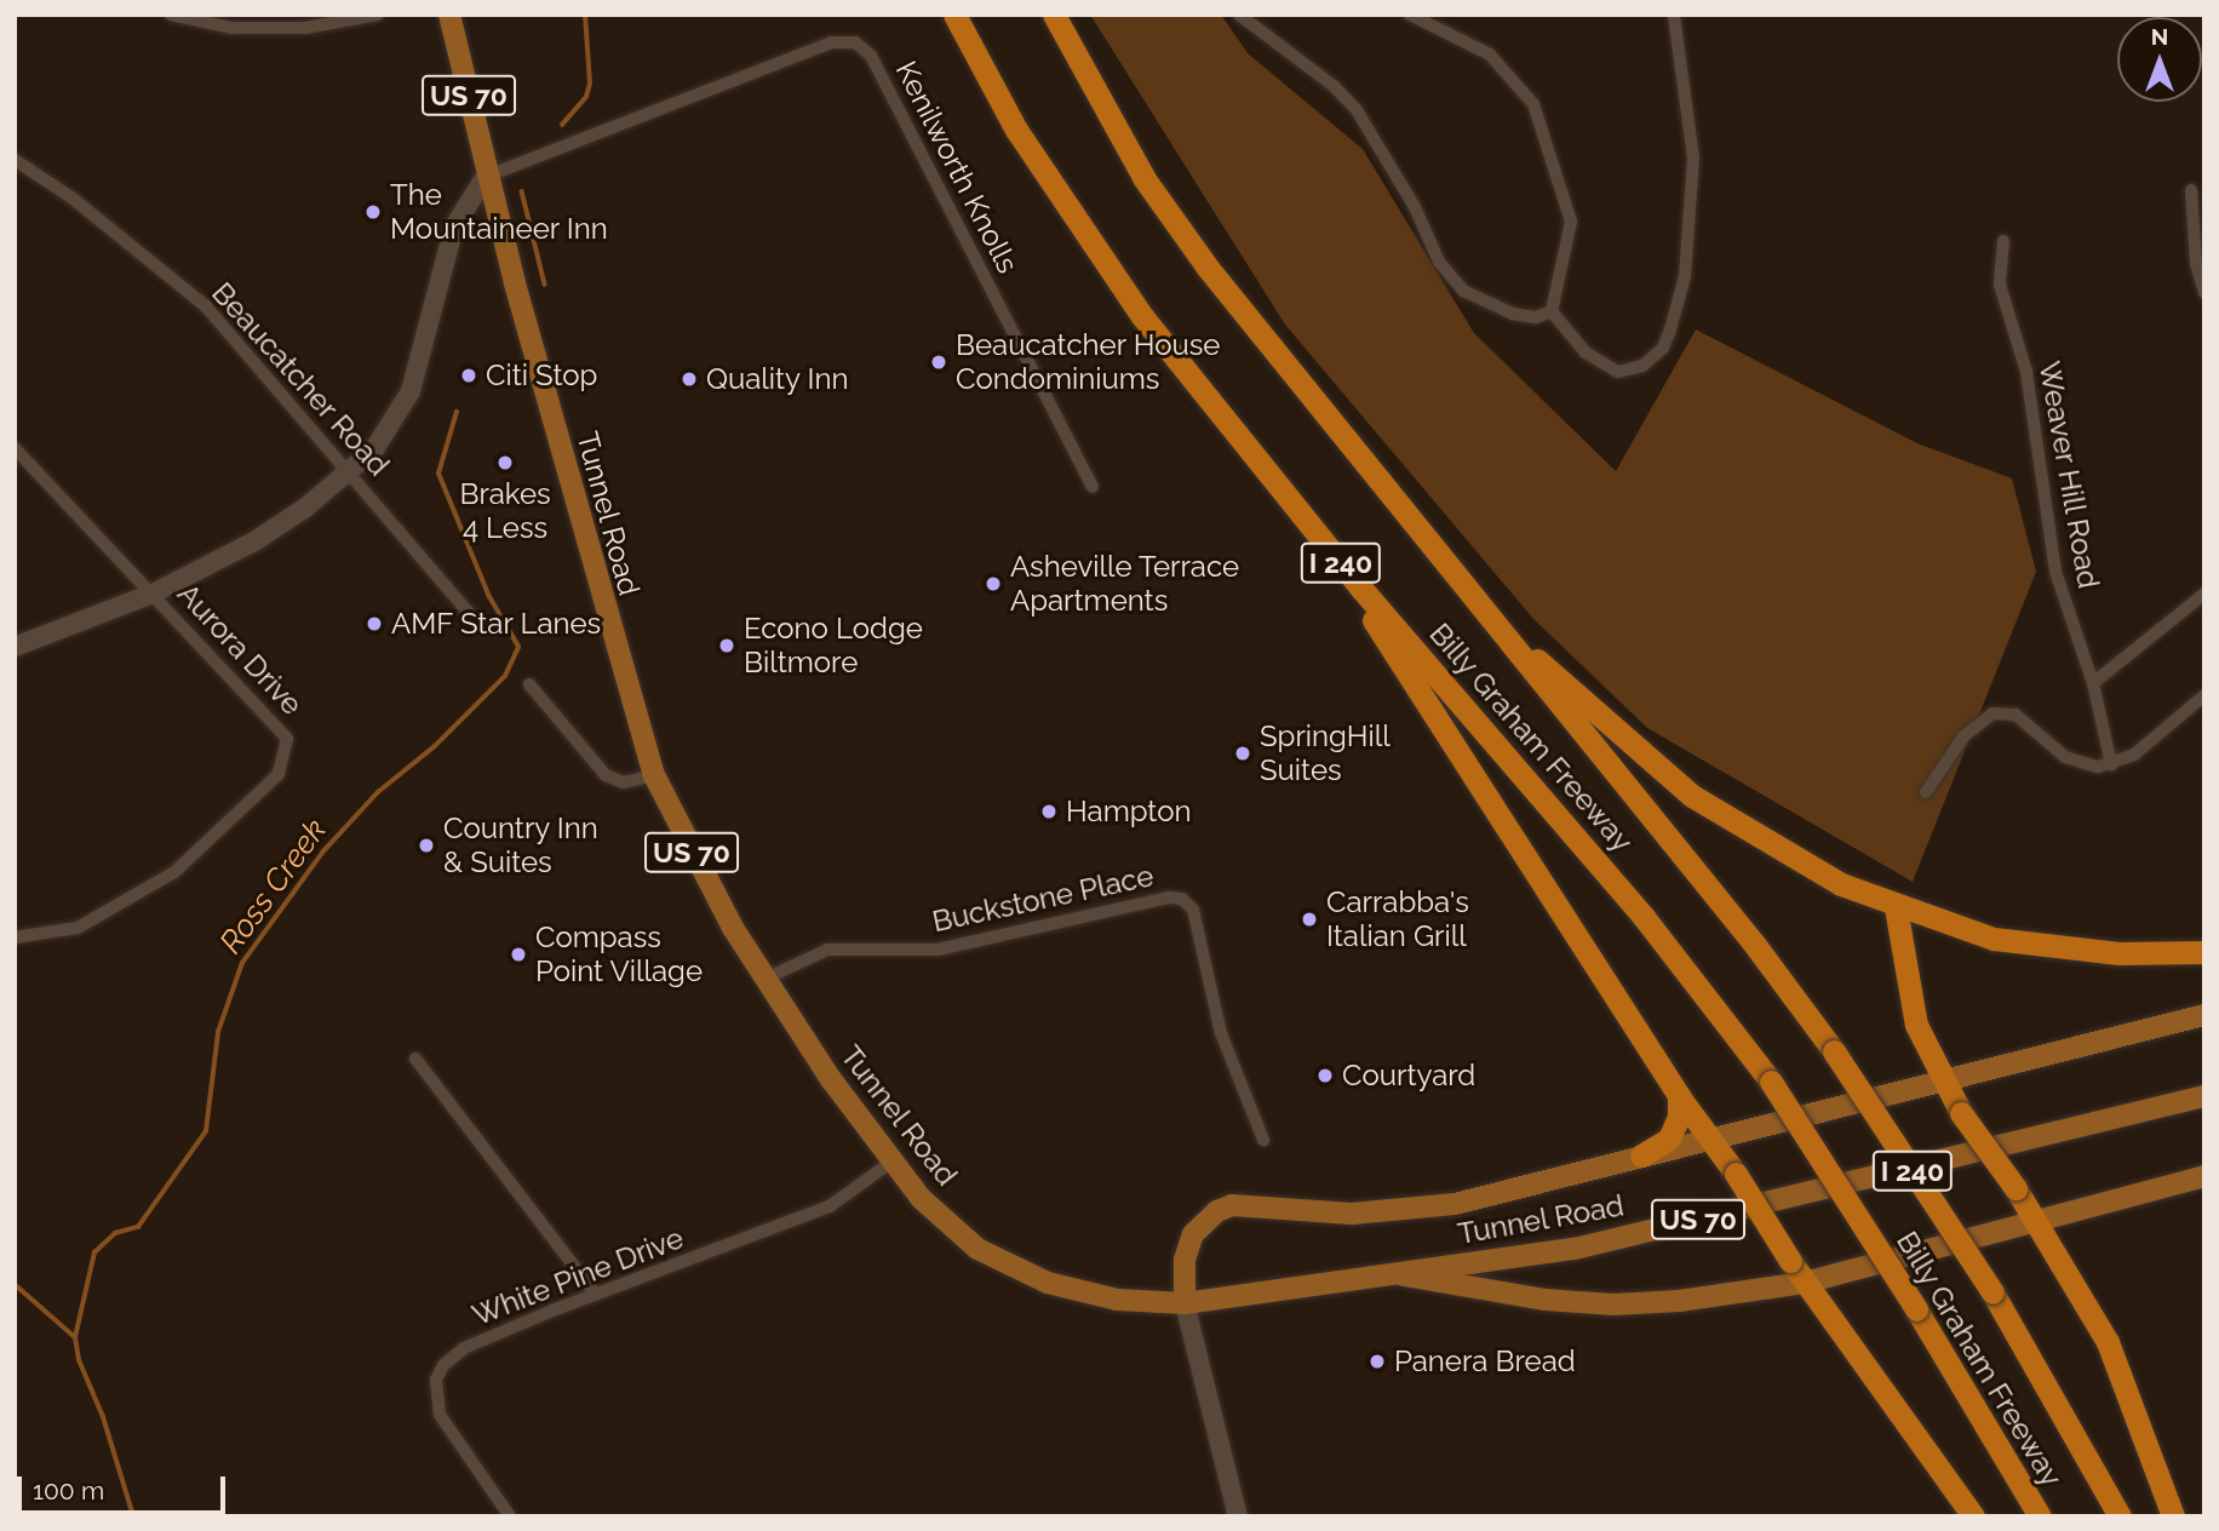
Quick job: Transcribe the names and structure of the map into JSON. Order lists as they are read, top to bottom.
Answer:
{
  "streets": {
    "highway": ["I 240", "Billy Graham Freeway"],
    "main road": ["US 70", "Tunnel Road"],
    "street": [
      "Kenilworth Knolls",
      "Beaucatcher Road",
      "Weaver Hill Road",
      "Aurora Drive",
      "Buckstone Place",
      "White Pine Drive"
    ]
  },
  "crossings": [
    ["Kenilworth Knolls", "Tunnel Road"],
    ["Tunnel Road", "Buckstone Place"],
    ["Tunnel Road", "White Pine Drive"]
  ],
  "water": ["Ross Creek"],
  "places": [
    "The Mountaineer Inn",
    "Beaucatcher House Condominiums",
    "Citi Stop",
    "Quality Inn",
    "Brakes 4 Less",
    "Asheville Terrace Apartments",
    "AMF Star Lanes",
    "Econo Lodge Biltmore",
    "SpringHill Suites",
    "Hampton",
    "Country Inn & Suites",
    "Carrabba's Italian Grill",
    "Compass Point Village",
    "Courtyard",
    "Panera Bread"
  ],
  "scale_bar": "100 m",
  "north": "top"
}
